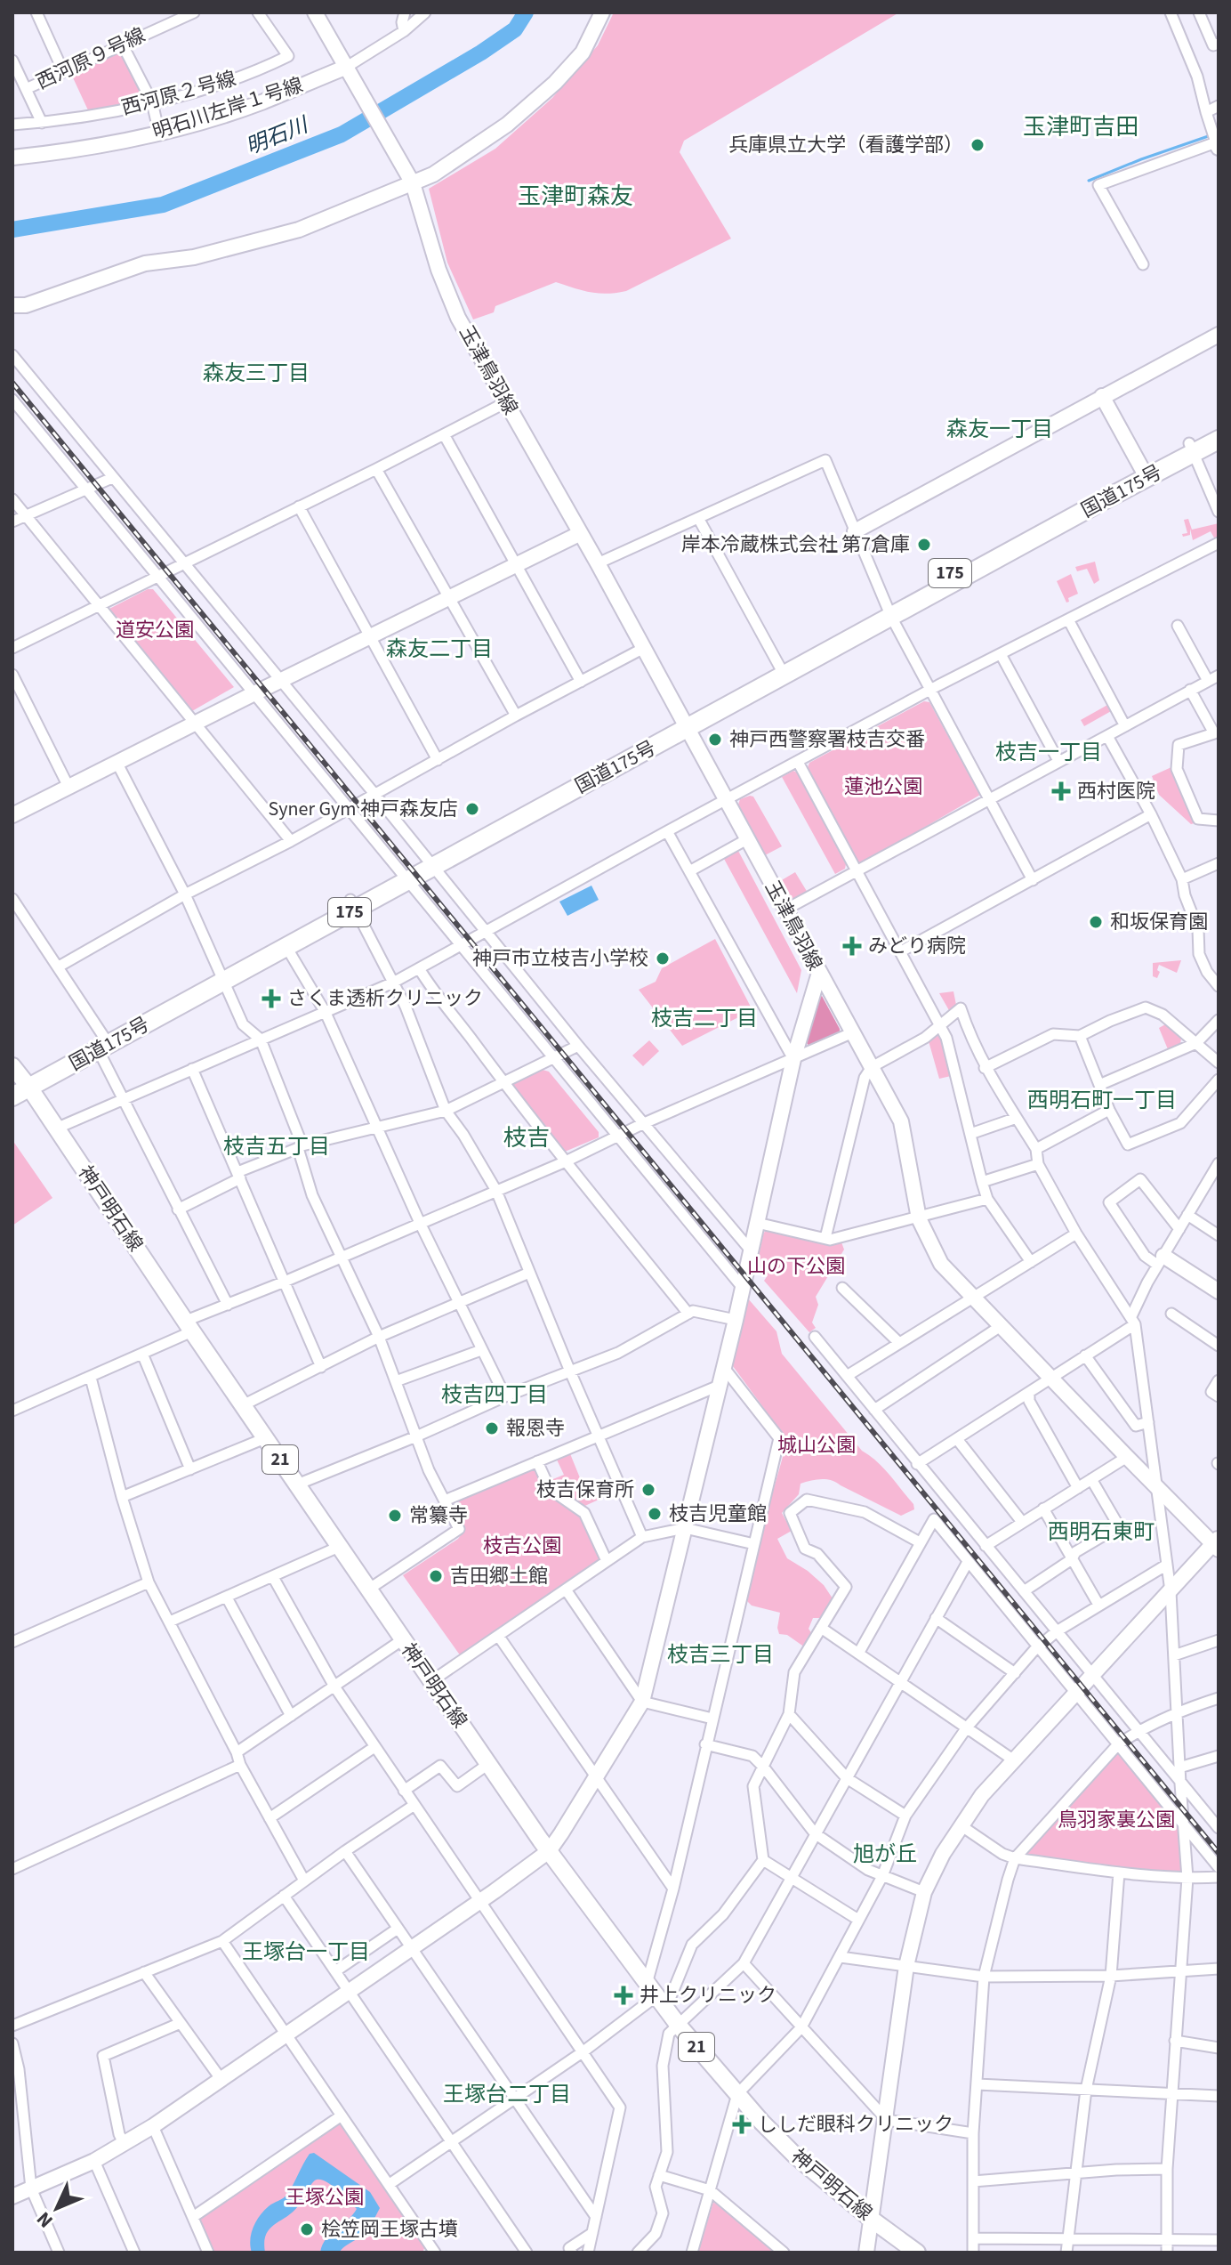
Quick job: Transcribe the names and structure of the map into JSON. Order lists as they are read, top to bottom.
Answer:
{
  "streets": {
    "highway": ["国道175号", "175"],
    "main road": ["神戸明石線", "21"],
    "street": [
      "西河原９号線",
      "西河原２号線",
      "明石川左岸１号線",
      "玉津鳥羽線"
    ]
  },
  "crossings": [
    ["明石川左岸１号線", "玉津鳥羽線"],
    ["玉津鳥羽線", "国道175号"],
    ["国道175号", "神戸明石線"]
  ],
  "districts": [
    "玉津町吉田",
    "玉津町森友",
    "森友三丁目",
    "森友一丁目",
    "森友二丁目",
    "枝吉一丁目",
    "枝吉二丁目",
    "西明石町一丁目",
    "枝吉",
    "枝吉五丁目",
    "枝吉四丁目",
    "西明石東町",
    "枝吉三丁目",
    "旭が丘",
    "王塚台一丁目",
    "王塚台二丁目"
  ],
  "water": ["明石川"],
  "parks": [
    "道安公園",
    "蓮池公園",
    "山の下公園",
    "城山公園",
    "枝吉公園",
    "鳥羽家裏公園",
    "王塚公園"
  ],
  "places": {
    "other": [
      "兵庫県立大学（看護学部）",
      "岸本冷蔵株式会社 第7倉庫",
      "神戸西警察署枝吉交番",
      "Syner Gym 神戸森友店",
      "和坂保育園",
      "神戸市立枝吉小学校",
      "報恩寺",
      "枝吉保育所",
      "枝吉児童館",
      "常纂寺",
      "吉田郷土館",
      "桧笠岡王塚古墳"
    ],
    "health": [
      "西村医院",
      "みどり病院",
      "さくま透析クリニック",
      "井上クリニック",
      "ししだ眼科クリニック"
    ]
  },
  "north": "bottom left"
}
